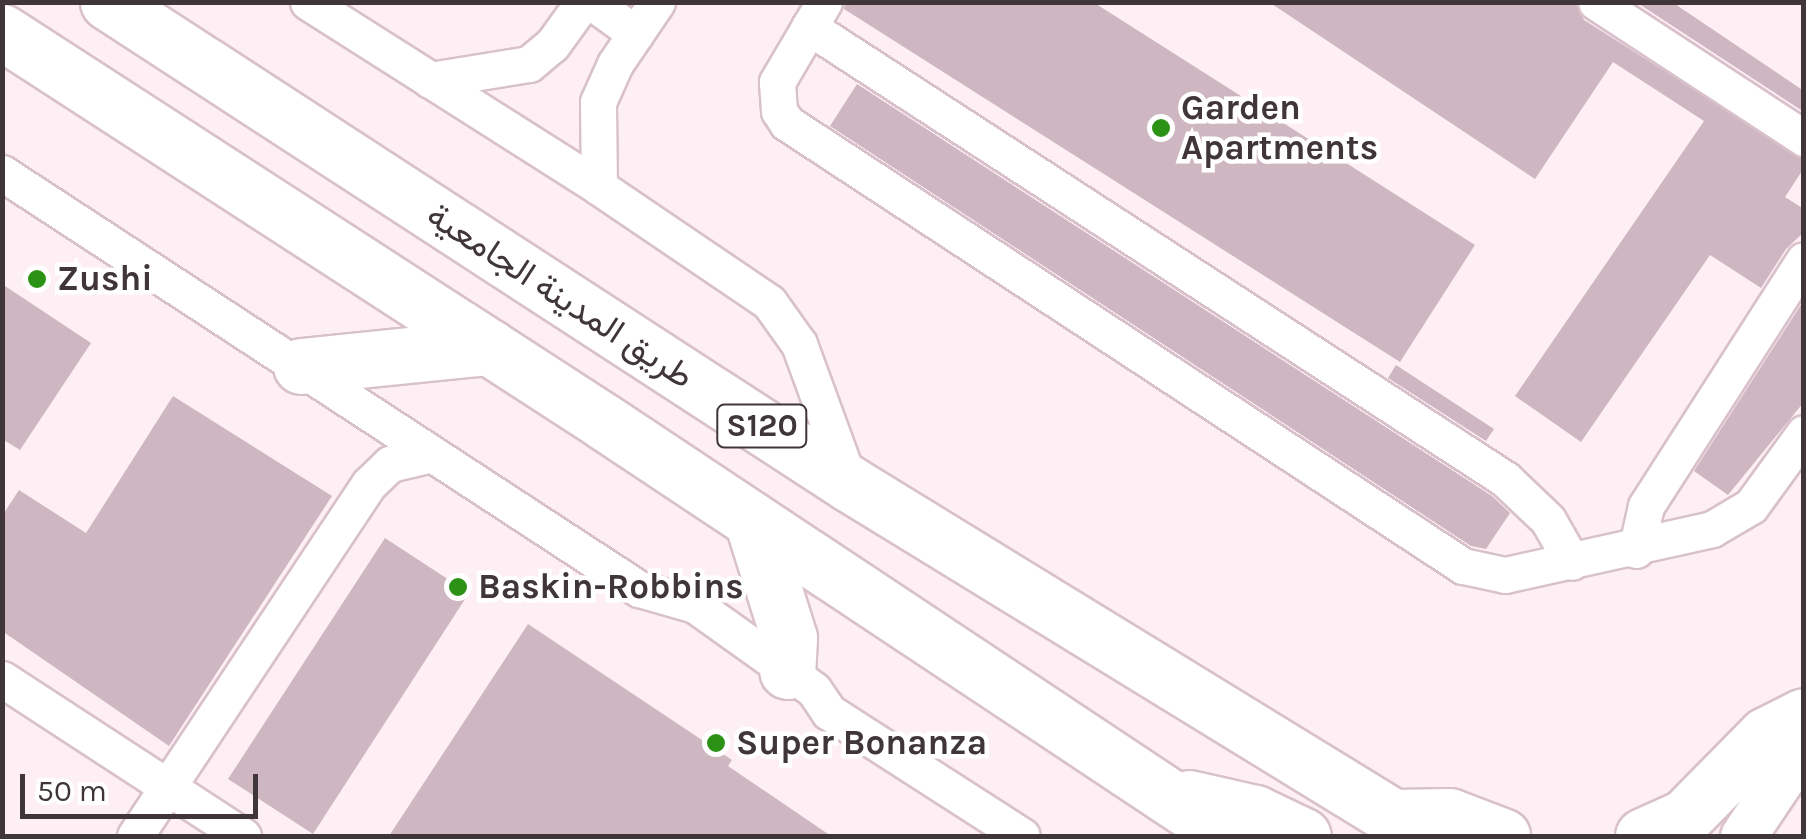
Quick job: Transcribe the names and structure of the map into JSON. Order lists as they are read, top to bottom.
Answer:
{
  "streets": {
    "main road": ["طريق المدينة الجامعية", "S120"]
  },
  "places": [
    "Garden Apartments",
    "Zushi",
    "Baskin-Robbins",
    "Super Bonanza"
  ],
  "scale_bar": "50 m"
}
